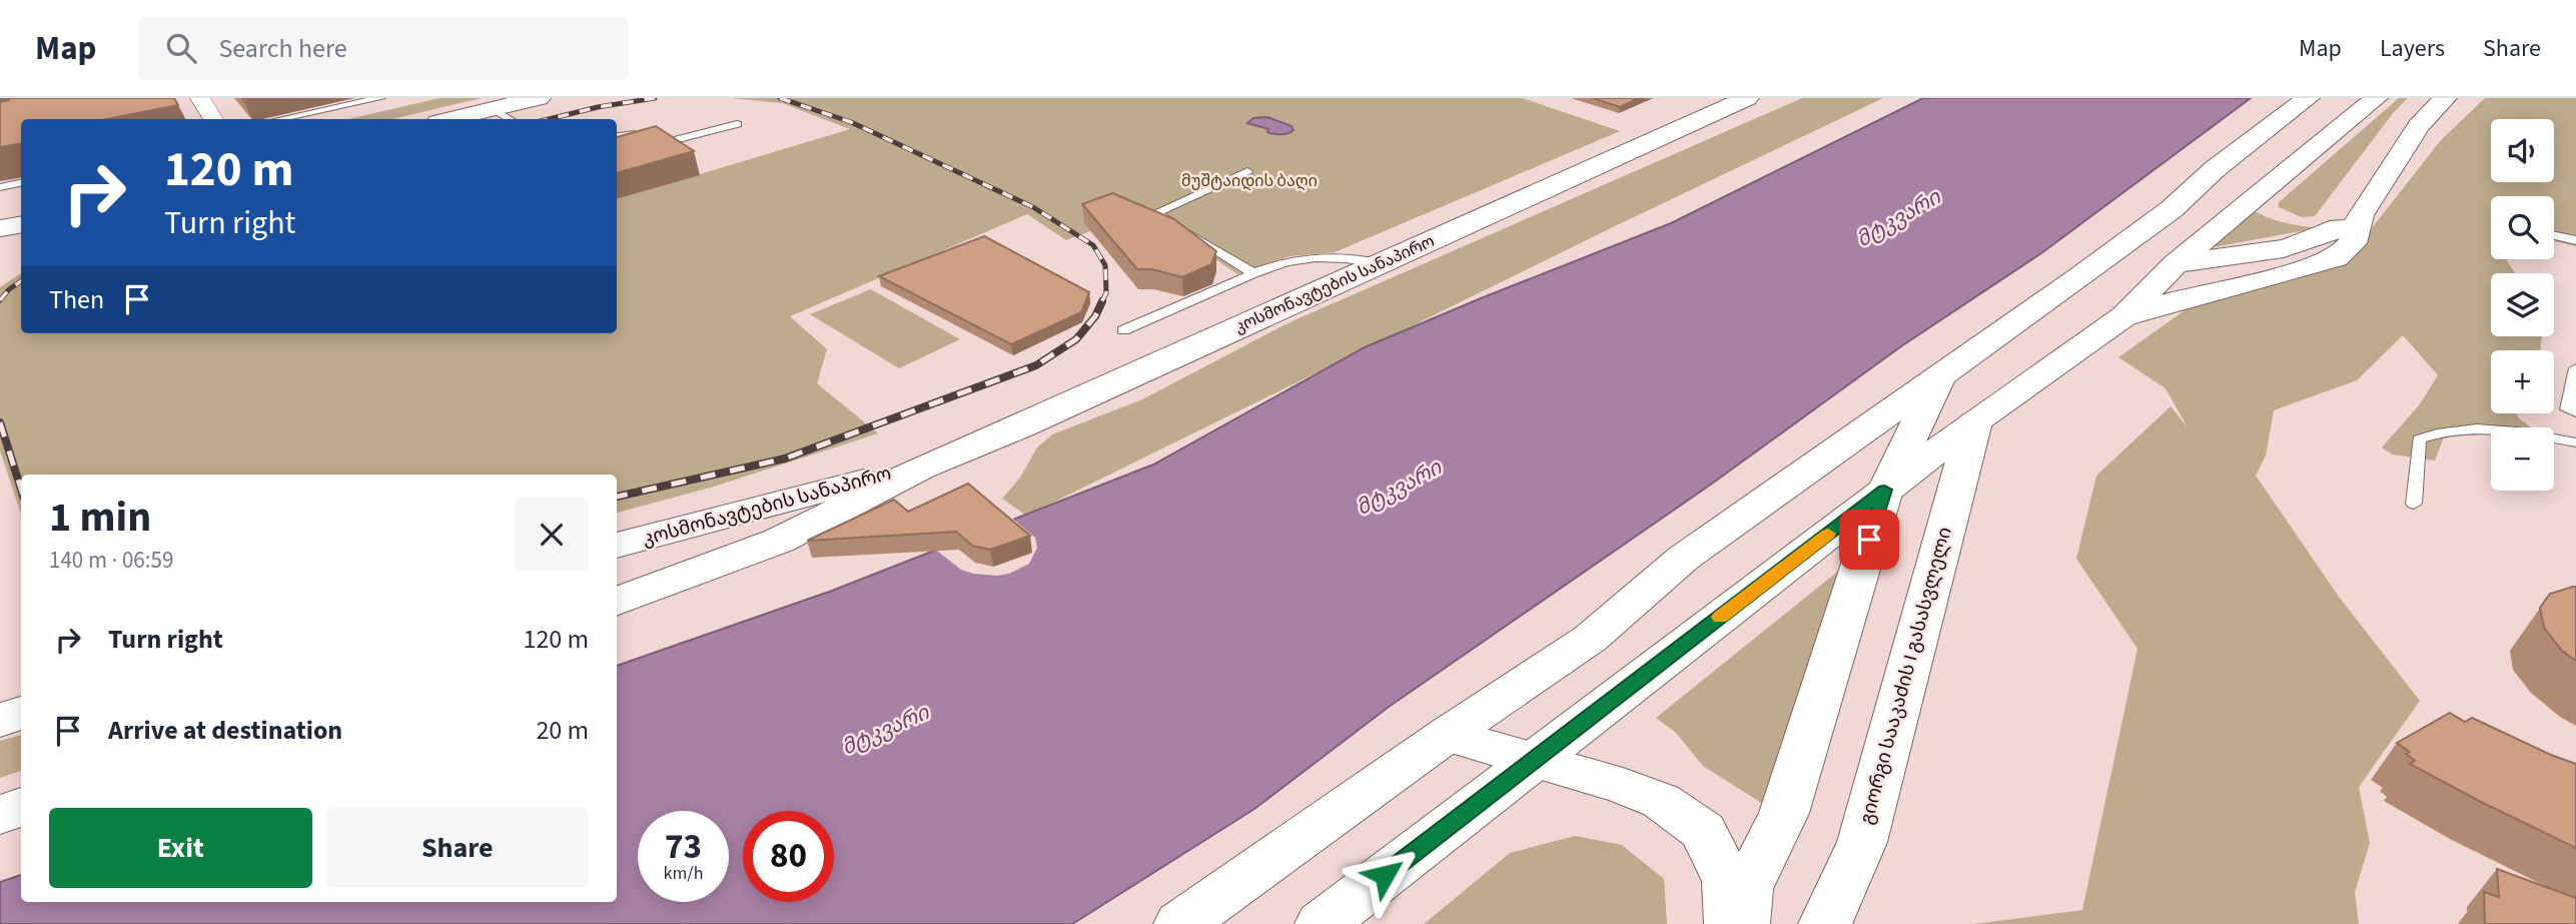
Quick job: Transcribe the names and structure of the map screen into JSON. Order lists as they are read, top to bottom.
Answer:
{
  "streets": {
    "main road": ["კოსმონავტების სანაპირო", "გიორგი სააკაძის I გასასვლელი"]
  },
  "water": ["მტკვარი"],
  "parks": ["მუშტაიდის ბაღი"],
  "page": {
    "header": "Map",
    "search": "Search here",
    "nav": ["Map", "Layers", "Share"],
    "map_buttons": ["+", "−"],
    "turn": ["120 m", "Turn right"],
    "then": "Then",
    "heading": ["1 min", "140 m · 06:59"],
    "list": [
      {
        "name": "Turn right",
        "value": "120 m"
      },
      {
        "name": "Arrive at destination",
        "value": "20 m"
      }
    ],
    "buttons": ["Exit", "Share"],
    "speed": "73 km/h",
    "limit": "80"
  }
}
